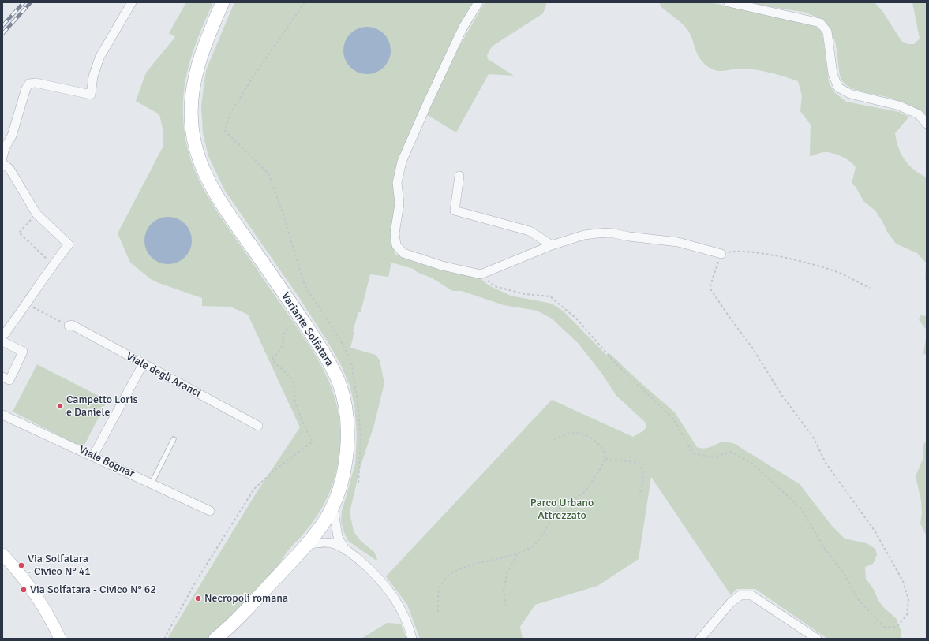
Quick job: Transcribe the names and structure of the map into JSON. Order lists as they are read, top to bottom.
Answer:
{
  "streets": {
    "main road": ["Variante Solfatara"],
    "street": ["Viale degli Aranci", "Viale Bognar"]
  },
  "parks": ["Parco Urbano Attrezzato"],
  "places": [
    "Campetto Loris e Daniele",
    "Via Solfatara - Civico N° 41",
    "Via Solfatara - Civico N° 62",
    "Necropoli romana"
  ]
}
